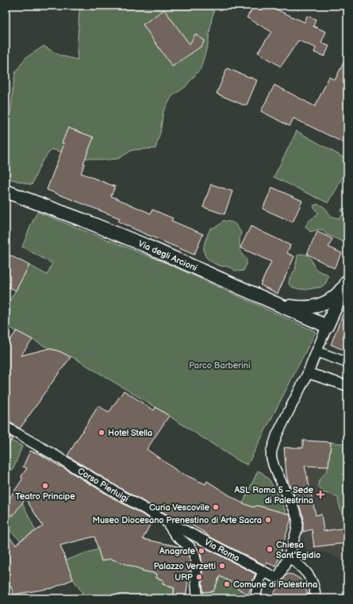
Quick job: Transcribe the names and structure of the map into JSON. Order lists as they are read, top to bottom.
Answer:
{
  "streets": {
    "street": ["Via degli Arcioni", "Corso Pierluigi", "Via Roma"]
  },
  "crossings": [
    ["Corso Pierluigi", "Via Roma"]
  ],
  "parks": ["Parco Barberini"],
  "places": {
    "other": [
      "Hotel Stella",
      "Teatro Principe",
      "Curia Vescovile",
      "Museo Diocesano Prenestino di Arte Sacra",
      "Chiesa Sant'Egidio",
      "Anagrafe",
      "Palazzo Verzetti",
      "URP",
      "Comune di Palestrina"
    ],
    "health": ["ASL Roma 5 – Sede di Palestrina"]
  }
}
